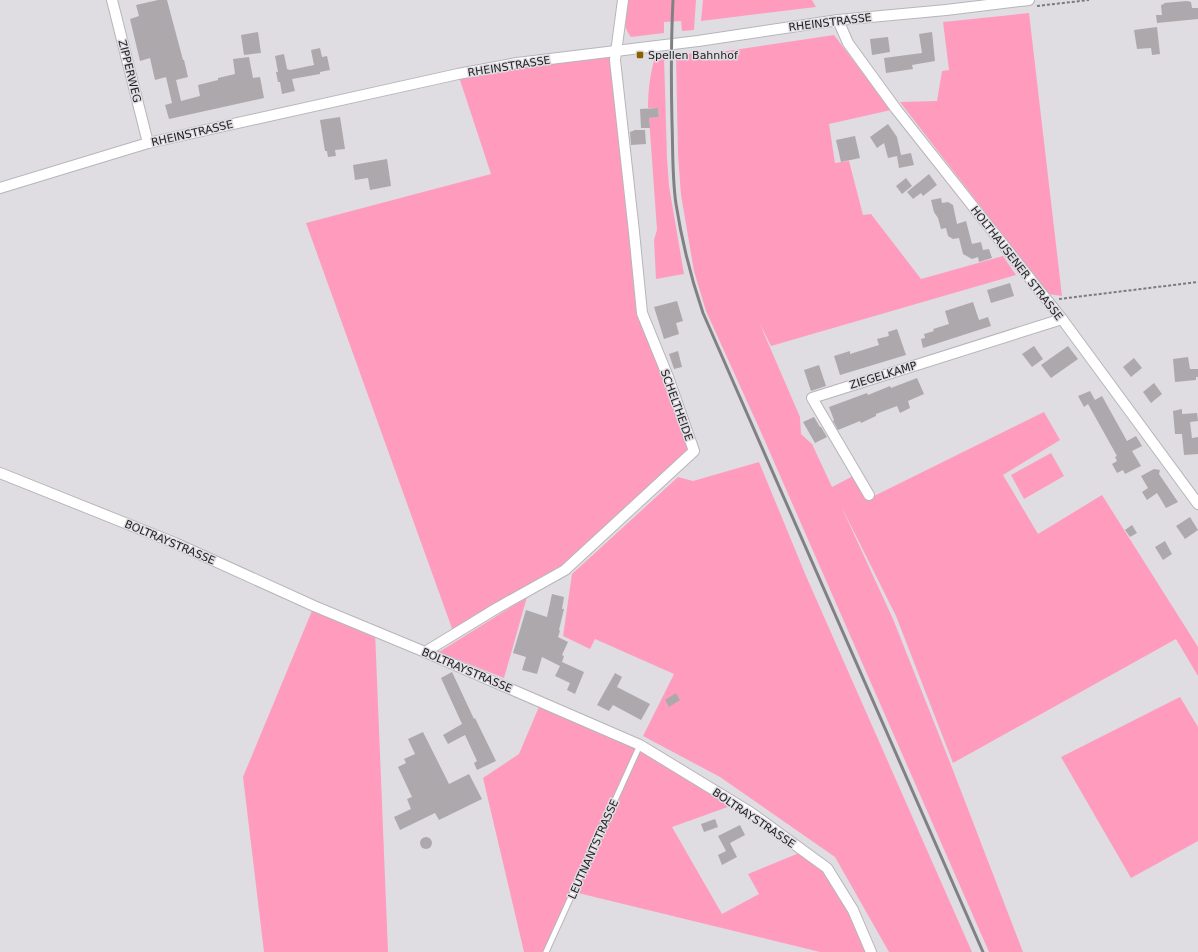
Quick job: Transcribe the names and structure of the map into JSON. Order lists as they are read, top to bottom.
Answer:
{
  "streets": {
    "street": [
      "RHEINSTRASSE",
      "ZIPPERWEG",
      "HOLTHAUSENER STRASSE",
      "ZIEGELKAMP",
      "SCHELTHEIDE",
      "BOLTRAYSTRASSE"
    ],
    "lane": ["LEUTNANTSTRASSE"]
  },
  "crossings": [
    ["RHEINSTRASSE", "ZIPPERWEG"],
    ["RHEINSTRASSE", "HOLTHAUSENER STRASSE"],
    ["RHEINSTRASSE", "SCHELTHEIDE"],
    ["HOLTHAUSENER STRASSE", "ZIEGELKAMP"],
    ["SCHELTHEIDE", "BOLTRAYSTRASSE"],
    ["BOLTRAYSTRASSE", "LEUTNANTSTRASSE"]
  ],
  "places": {
    "transit": ["Spellen Bahnhof"]
  }
}
